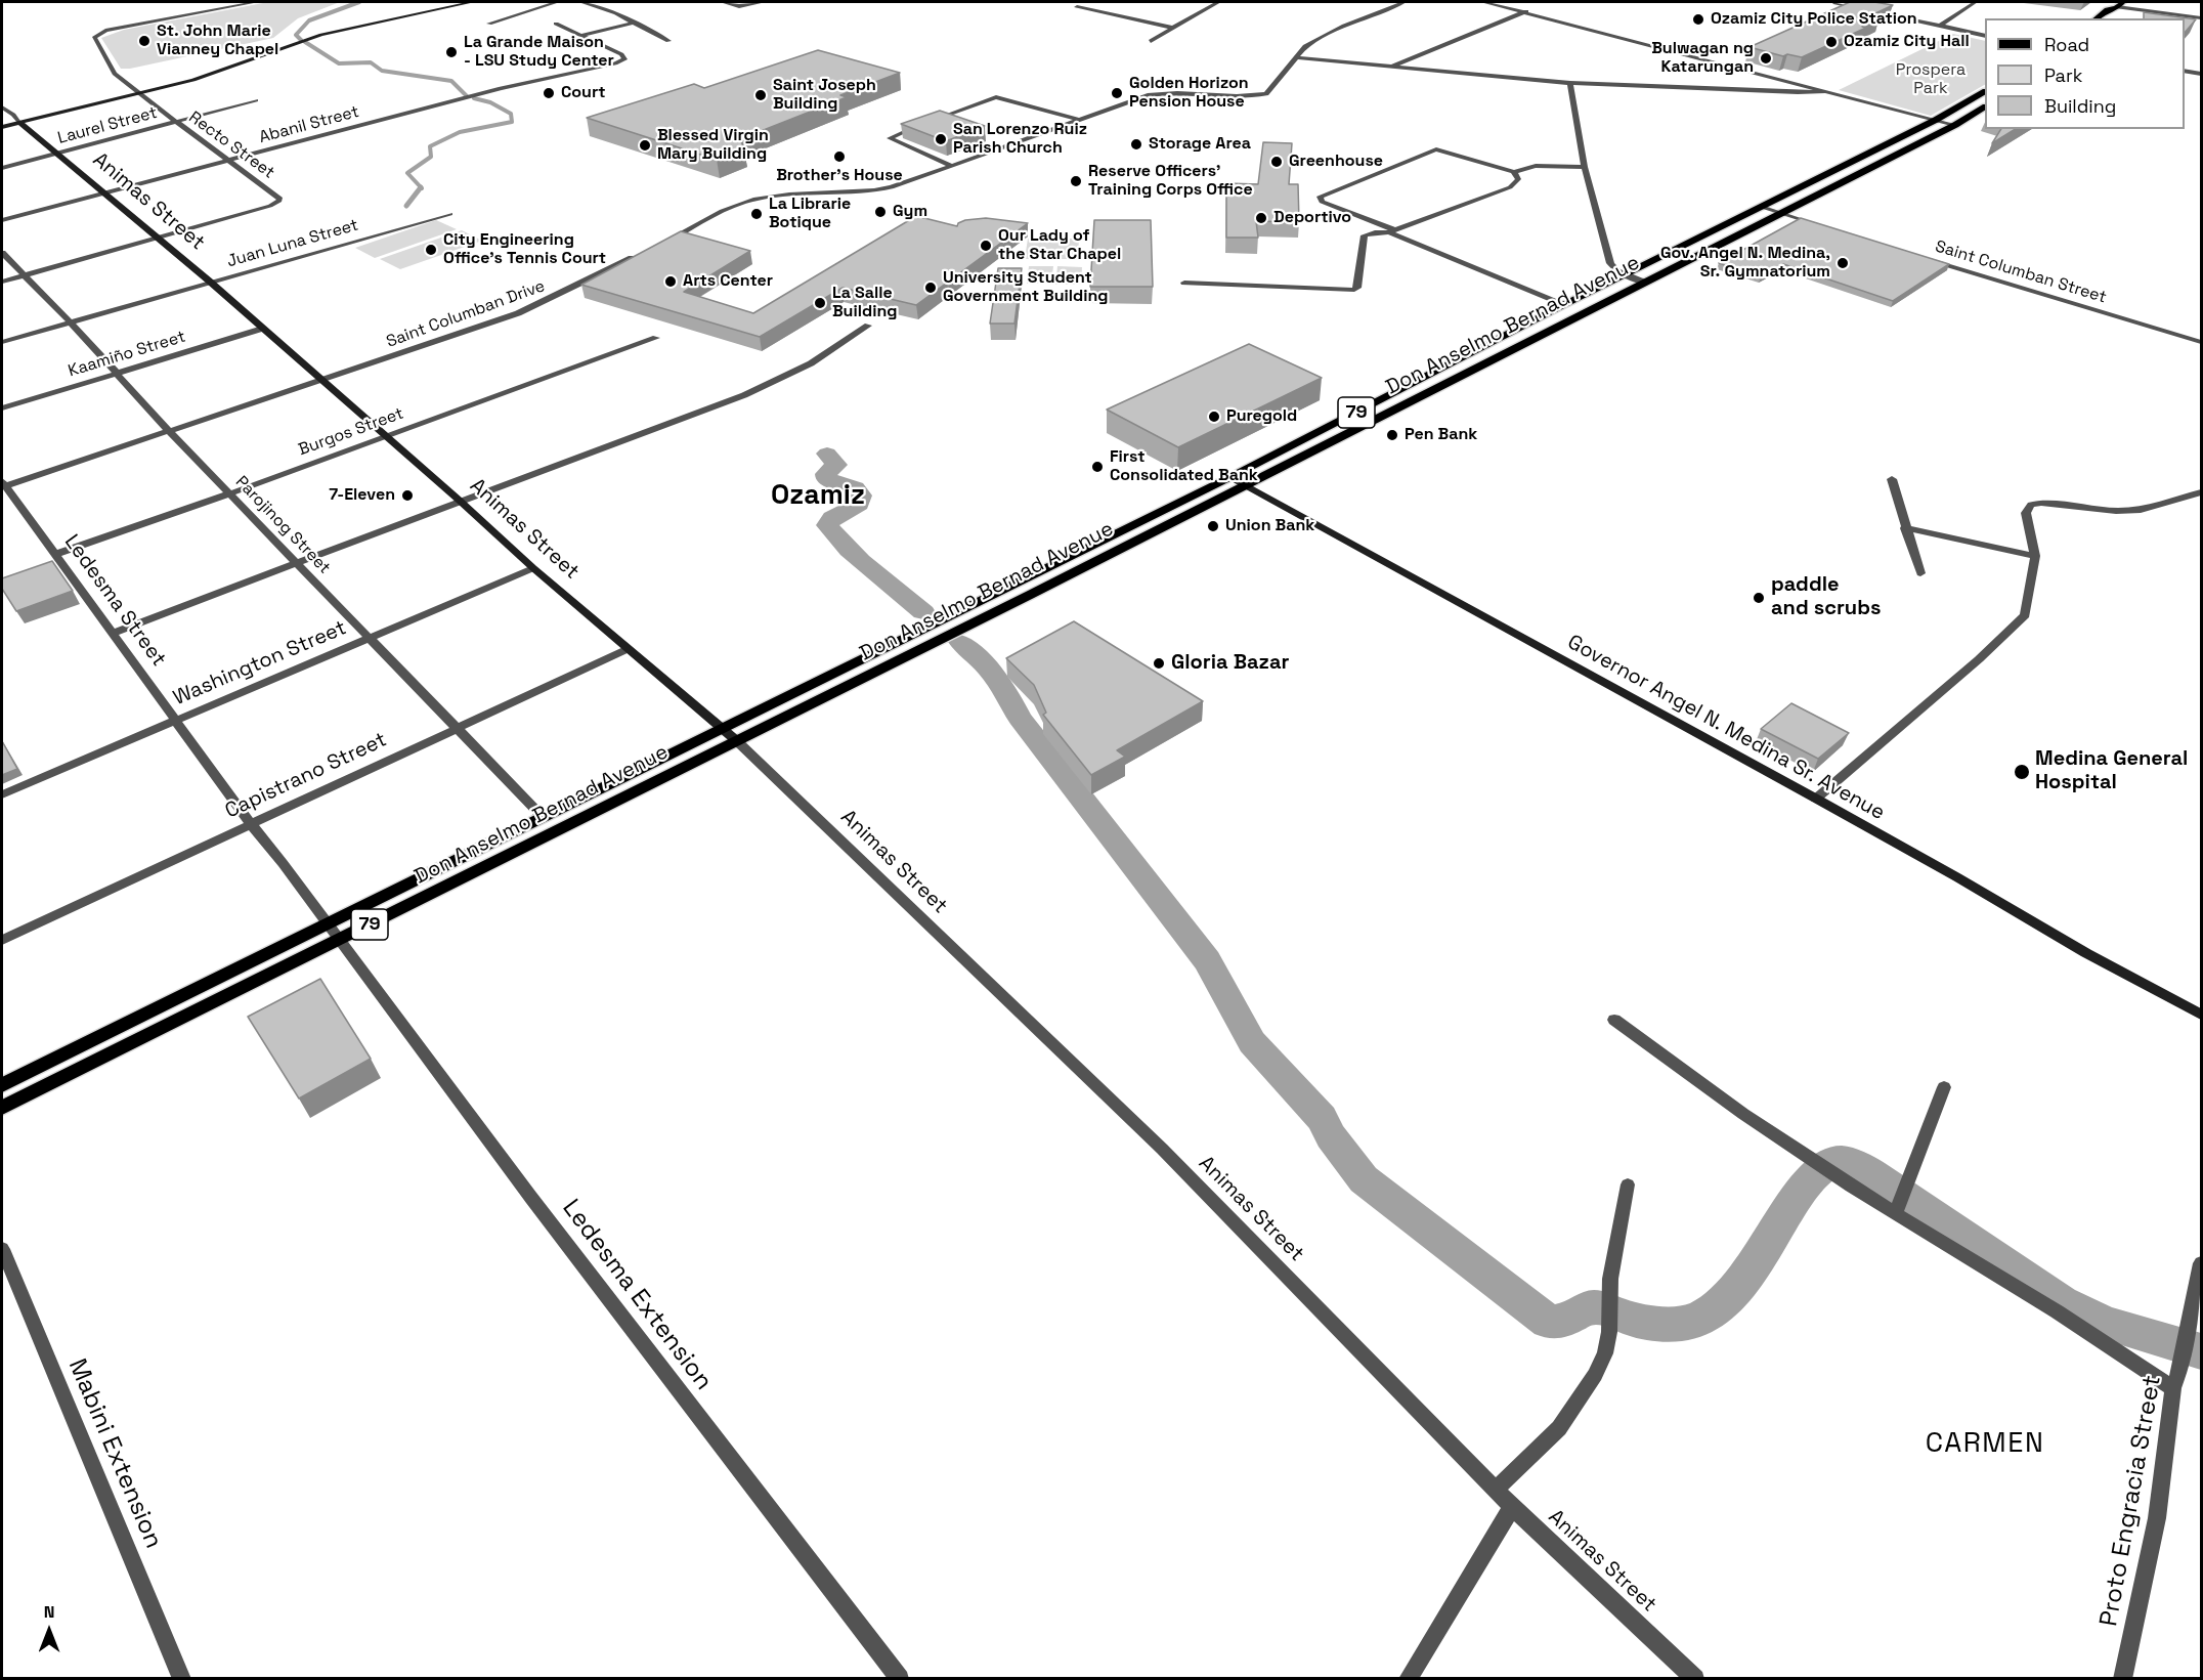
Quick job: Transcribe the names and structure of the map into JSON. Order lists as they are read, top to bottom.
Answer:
{
  "streets": {
    "main road": ["Don Anselmo Bernad Avenue", "79"],
    "street": [
      "Abanil Street",
      "Laurel Street",
      "Recto Street",
      "Animas Street",
      "Juan Luna Street",
      "Saint Columban Street",
      "Saint Columban Drive",
      "Kaamiño Street",
      "Burgos Street",
      "Parojinog Street",
      "Ledesma Street",
      "Washington Street",
      "Governor Angel N. Medina Sr. Avenue",
      "Capistrano Street",
      "Ledesma Extension",
      "Mabini Extension",
      "Proto Engracia Street"
    ]
  },
  "crossings": [
    ["Abanil Street", "Recto Street"],
    ["Abanil Street", "Animas Street"],
    ["Laurel Street", "Recto Street"],
    ["Laurel Street", "Animas Street"],
    ["Recto Street", "Animas Street"],
    ["Recto Street", "Parojinog Street"],
    ["Animas Street", "Juan Luna Street"],
    ["Animas Street", "Saint Columban Drive"],
    ["Animas Street", "Don Anselmo Bernad Avenue"],
    ["Animas Street", "Kaamiño Street"],
    ["Animas Street", "Burgos Street"],
    ["Animas Street", "Washington Street"],
    ["Animas Street", "Capistrano Street"],
    ["Juan Luna Street", "Parojinog Street"],
    ["Saint Columban Drive", "Parojinog Street"],
    ["Saint Columban Drive", "Ledesma Street"],
    ["Don Anselmo Bernad Avenue", "Parojinog Street"],
    ["Don Anselmo Bernad Avenue", "Ledesma Street"],
    ["Don Anselmo Bernad Avenue", "Governor Angel N. Medina Sr. Avenue"],
    ["Don Anselmo Bernad Avenue", "Ledesma Extension"],
    ["Kaamiño Street", "Parojinog Street"],
    ["Burgos Street", "Parojinog Street"],
    ["Burgos Street", "Ledesma Street"],
    ["Parojinog Street", "Washington Street"],
    ["Parojinog Street", "Capistrano Street"],
    ["Ledesma Street", "Washington Street"],
    ["Ledesma Street", "Capistrano Street"],
    ["Ledesma Street", "Ledesma Extension"]
  ],
  "districts": ["Ozamiz", "CARMEN"],
  "parks": ["Prospera Park"],
  "places": [
    "Ozamiz City Police Station",
    "St. John Marie Vianney Chapel",
    "Ozamiz City Hall",
    "La Grande Maison - LSU Study Center",
    "Bulwagan ng Katarungan",
    "Court",
    "Golden Horizon Pension House",
    "Saint Joseph Building",
    "San Lorenzo Ruiz Parish Church",
    "Storage Area",
    "Blessed Virgin Mary Building",
    "Brother's House",
    "Greenhouse",
    "Reserve Officers' Training Corps Office",
    "Gym",
    "La Librarie Botique",
    "Deportivo",
    "Our Lady of the Star Chapel",
    "City Engineering Office's Tennis Court",
    "Gov. Angel N. Medina, Sr. Gymnatorium",
    "Arts Center",
    "University Student Government Building",
    "La Salle Building",
    "Puregold",
    "Pen Bank",
    "First Consolidated Bank",
    "7-Eleven",
    "Union Bank",
    "paddle and scrubs",
    "Gloria Bazar",
    "Medina General Hospital"
  ],
  "legend": ["Road", "Park", "Building"],
  "north": "top"
}
